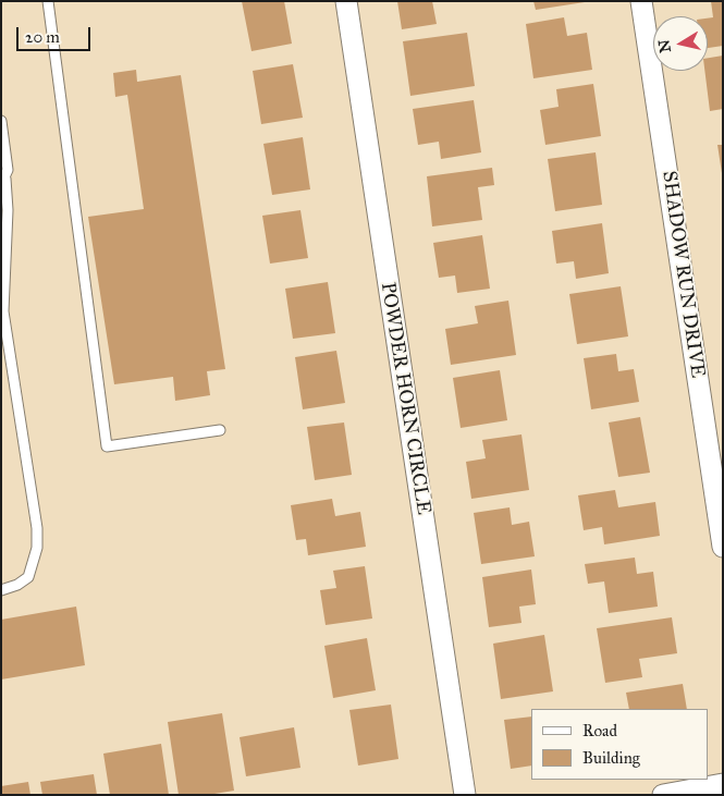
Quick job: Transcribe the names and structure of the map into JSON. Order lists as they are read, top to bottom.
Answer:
{
  "streets": {
    "street": ["SHADOW RUN DRIVE", "POWDER HORN CIRCLE"]
  },
  "legend": ["Road", "Building"],
  "scale_bar": "20 m",
  "north": "left"
}
